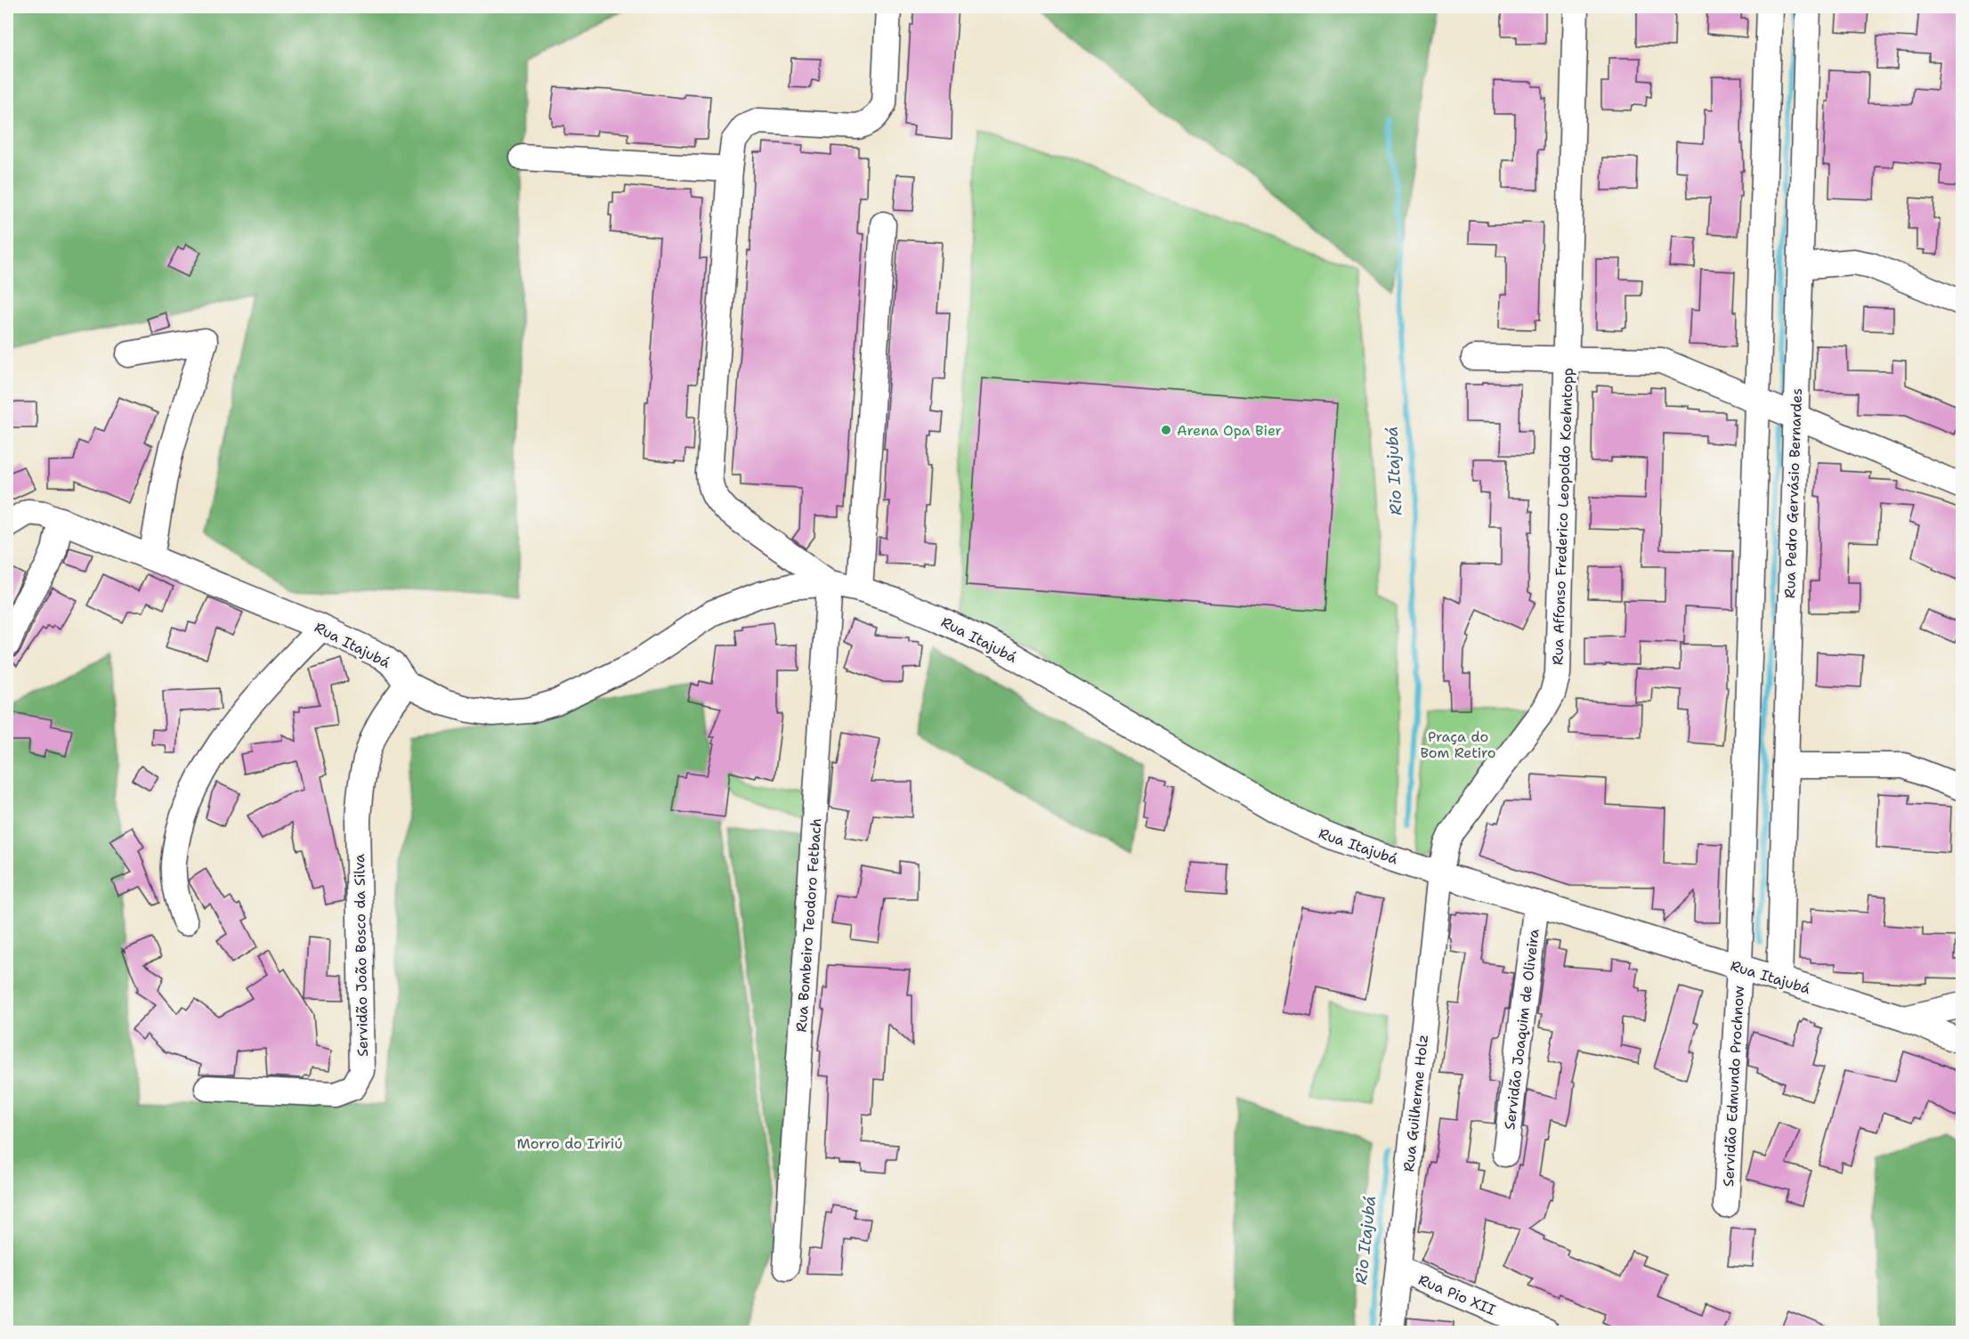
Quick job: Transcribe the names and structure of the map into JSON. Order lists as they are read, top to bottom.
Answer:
{
  "streets": {
    "street": [
      "Rua Pedro Gervásio Bernardes",
      "Rua Affonso Frederico Leopoldo Koehntopp",
      "Rua Itajubá",
      "Rua Bombeiro Teodoro Fetbach",
      "Servidão João Bosco da Silva",
      "Servidão Joaquim de Oliveira",
      "Servidão Edmundo Prochnow",
      "Rua Guilherme Holz",
      "Rua Pio XII"
    ]
  },
  "crossings": [
    ["Rua Pedro Gervásio Bernardes", "Rua Itajubá"],
    ["Rua Affonso Frederico Leopoldo Koehntopp", "Rua Itajubá"],
    ["Rua Affonso Frederico Leopoldo Koehntopp", "Rua Guilherme Holz"],
    ["Rua Itajubá", "Rua Bombeiro Teodoro Fetbach"],
    ["Rua Itajubá", "Servidão João Bosco da Silva"],
    ["Rua Itajubá", "Servidão Joaquim de Oliveira"],
    ["Rua Itajubá", "Servidão Edmundo Prochnow"],
    ["Rua Itajubá", "Rua Guilherme Holz"],
    ["Rua Guilherme Holz", "Rua Pio XII"]
  ],
  "water": ["Rio Itajubá"],
  "parks": ["Praça do Bom Retiro", "Morro do Iririú"],
  "places": ["Arena Opa Bier"]
}
